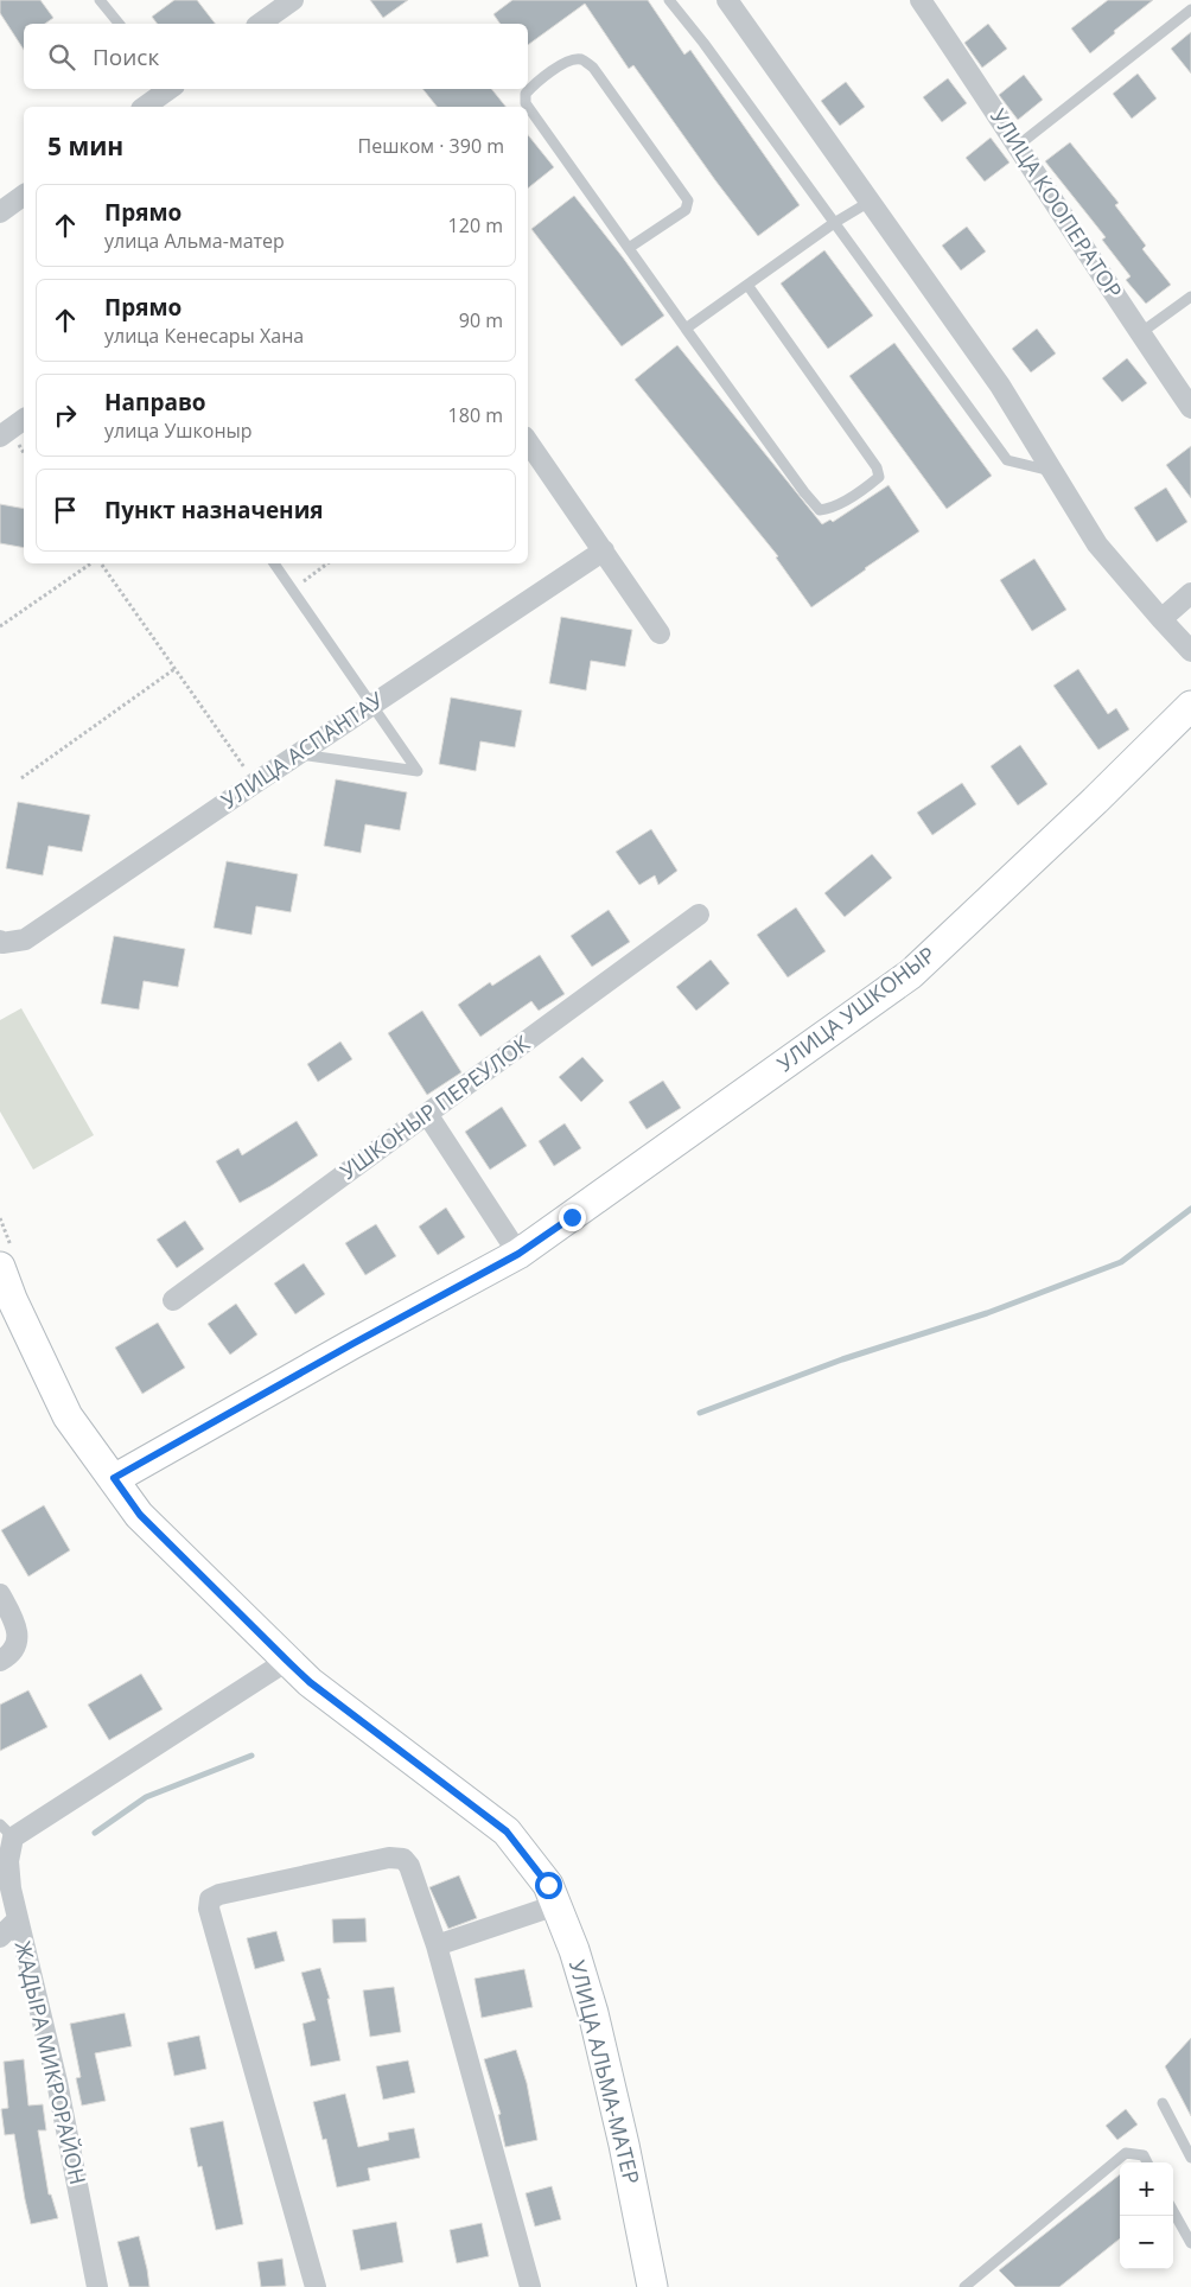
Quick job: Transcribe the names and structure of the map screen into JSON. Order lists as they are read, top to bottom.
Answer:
{
  "streets": {
    "street": [
      "УЛИЦА КООПЕРАТОР",
      "УЛИЦА АСПАНТАУ",
      "УЛИЦА УШКОНЫР",
      "УШКОНЫР ПЕРЕУЛОК",
      "ЖАДЫРА МИКРОРАЙОН",
      "УЛИЦА АЛЬМА-МАТЕР"
    ]
  },
  "crossings": [
    ["УЛИЦА УШКОНЫР", "УЛИЦА АЛЬМА-МАТЕР"]
  ],
  "page": {
    "search": "Поиск",
    "heading": ["5 мин", "Пешком · 390 m"],
    "list": [
      ["Прямо", "улица Альма-матер", "120 m"],
      ["Прямо", "улица Кенесары Хана", "90 m"],
      ["Направо", "улица Ушконыр", "180 m"],
      "Пункт назначения"
    ],
    "map_buttons": ["+", "−"]
  }
}
